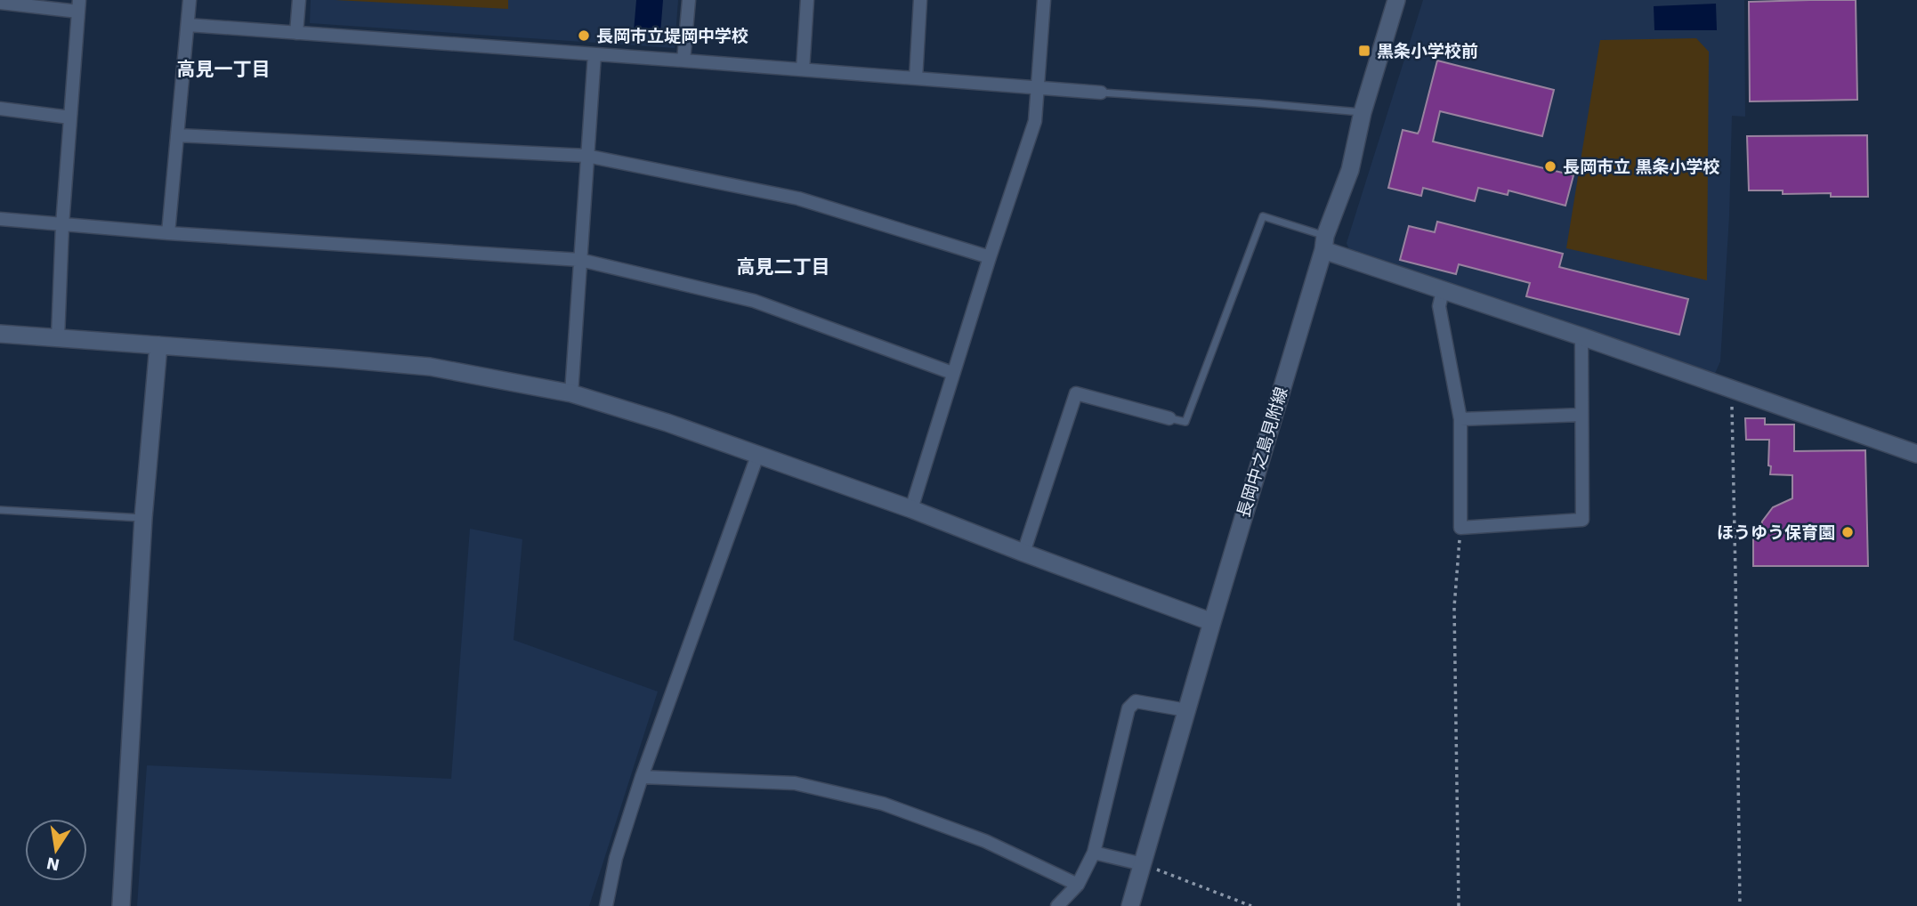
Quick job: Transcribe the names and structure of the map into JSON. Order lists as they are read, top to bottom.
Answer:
{
  "streets": {
    "street": ["長岡中之島見附線"]
  },
  "districts": ["高見一丁目", "高見二丁目"],
  "places": {
    "other": ["長岡市立堤岡中学校", "長岡市立 黒条小学校", "ほうゆう保育園"],
    "transit": ["黒条小学校前"]
  },
  "north": "bottom"
}
